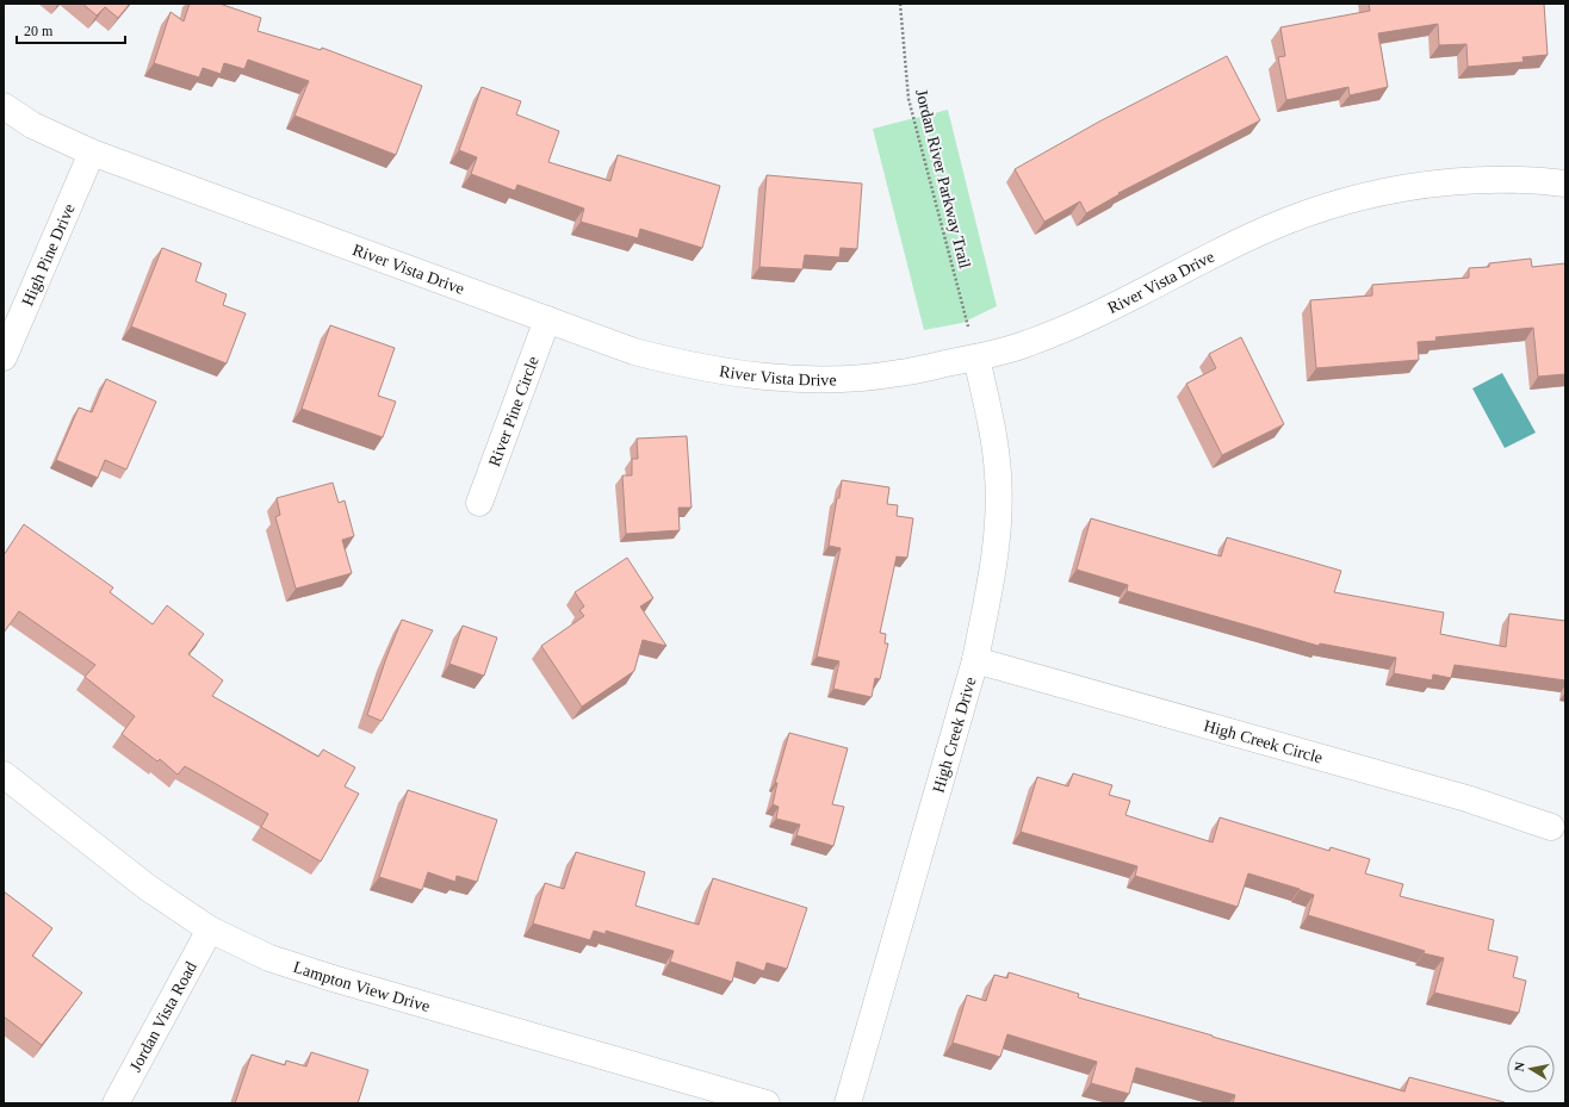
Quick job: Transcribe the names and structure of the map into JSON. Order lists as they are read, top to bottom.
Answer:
{
  "streets": {
    "street": [
      "High Pine Drive",
      "River Vista Drive",
      "River Pine Circle",
      "High Creek Drive",
      "High Creek Circle",
      "Lampton View Drive",
      "Jordan Vista Road"
    ],
    "path": ["Jordan River Parkway Trail"]
  },
  "crossings": [
    ["Jordan River Parkway Trail", "River Vista Drive"],
    ["Jordan River Parkway Trail", "High Creek Drive"],
    ["High Pine Drive", "River Vista Drive"],
    ["River Vista Drive", "River Pine Circle"],
    ["River Vista Drive", "High Creek Drive"],
    ["High Creek Drive", "High Creek Circle"],
    ["Lampton View Drive", "Jordan Vista Road"]
  ],
  "scale_bar": "20 m",
  "north": "left"
}
